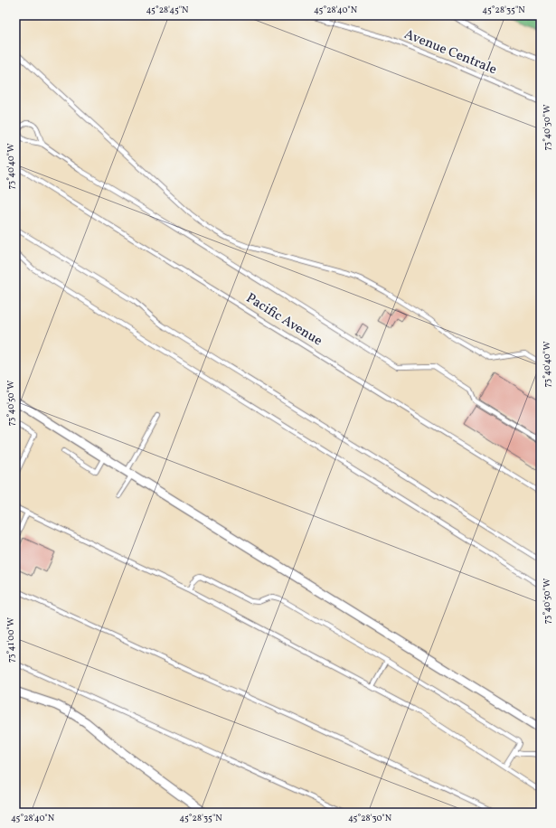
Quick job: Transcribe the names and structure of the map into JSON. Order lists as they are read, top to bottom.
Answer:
{
  "streets": {
    "lane": ["Avenue Centrale", "Pacific Avenue"]
  },
  "coordinates": [
    "45°28'45\"N",
    "45°28'40\"N",
    "45°28'35\"N",
    "73°40'30\"W",
    "73°40'40\"W",
    "73°40'50\"W",
    "73°41'00\"W",
    "45°28'30\"N"
  ]
}
